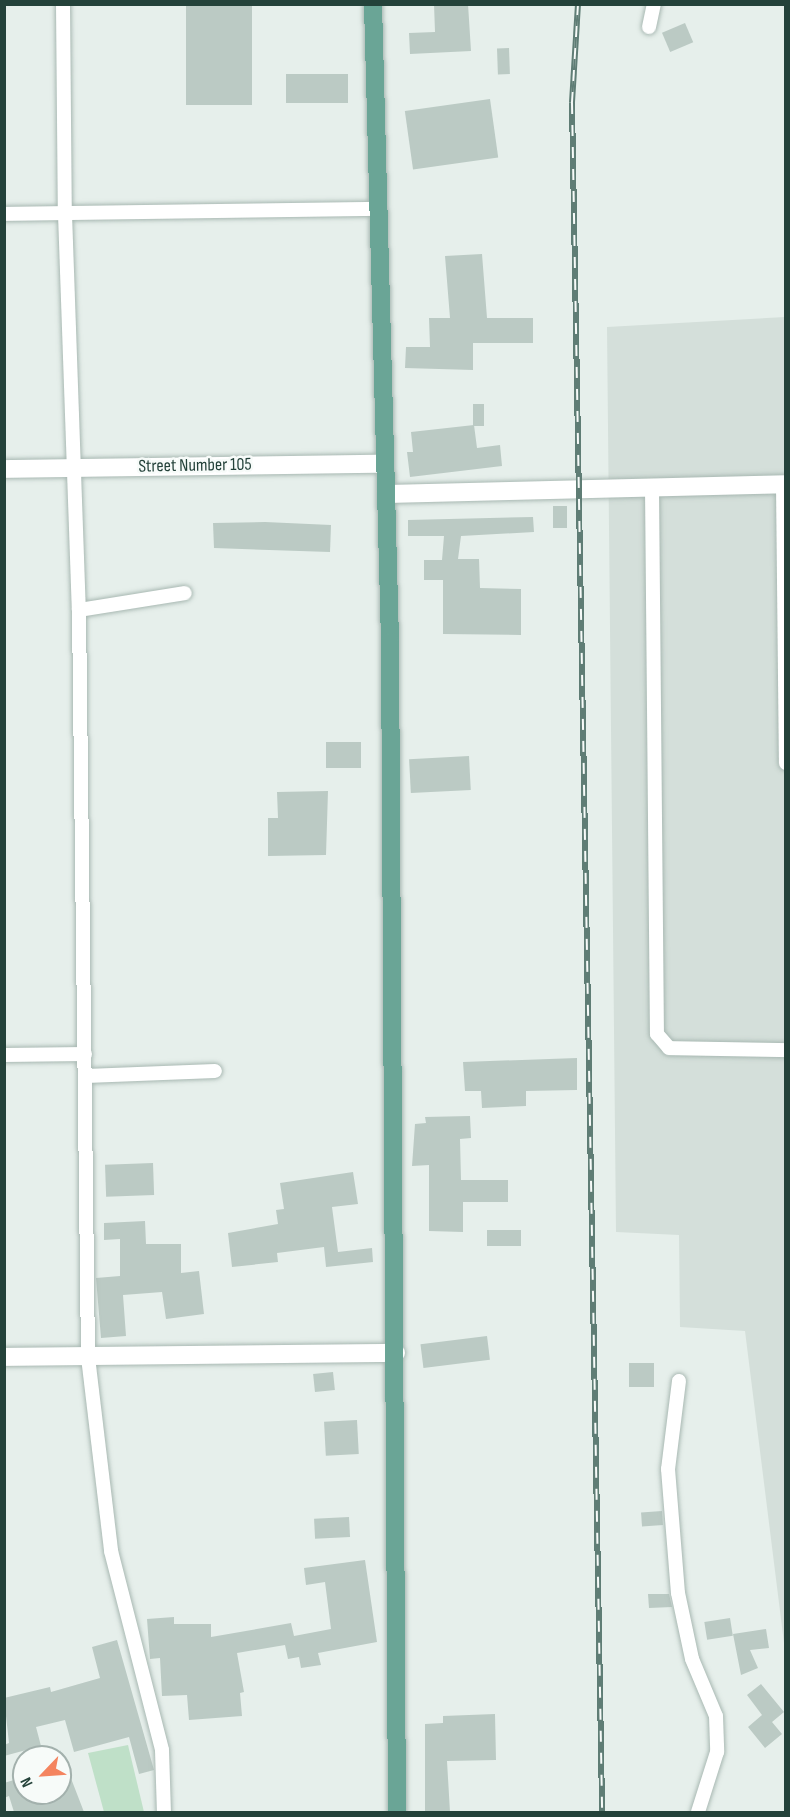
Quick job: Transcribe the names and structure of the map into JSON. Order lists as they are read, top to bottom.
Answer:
{
  "streets": {
    "street": ["Street Number 105"]
  },
  "north": "bottom left"
}
